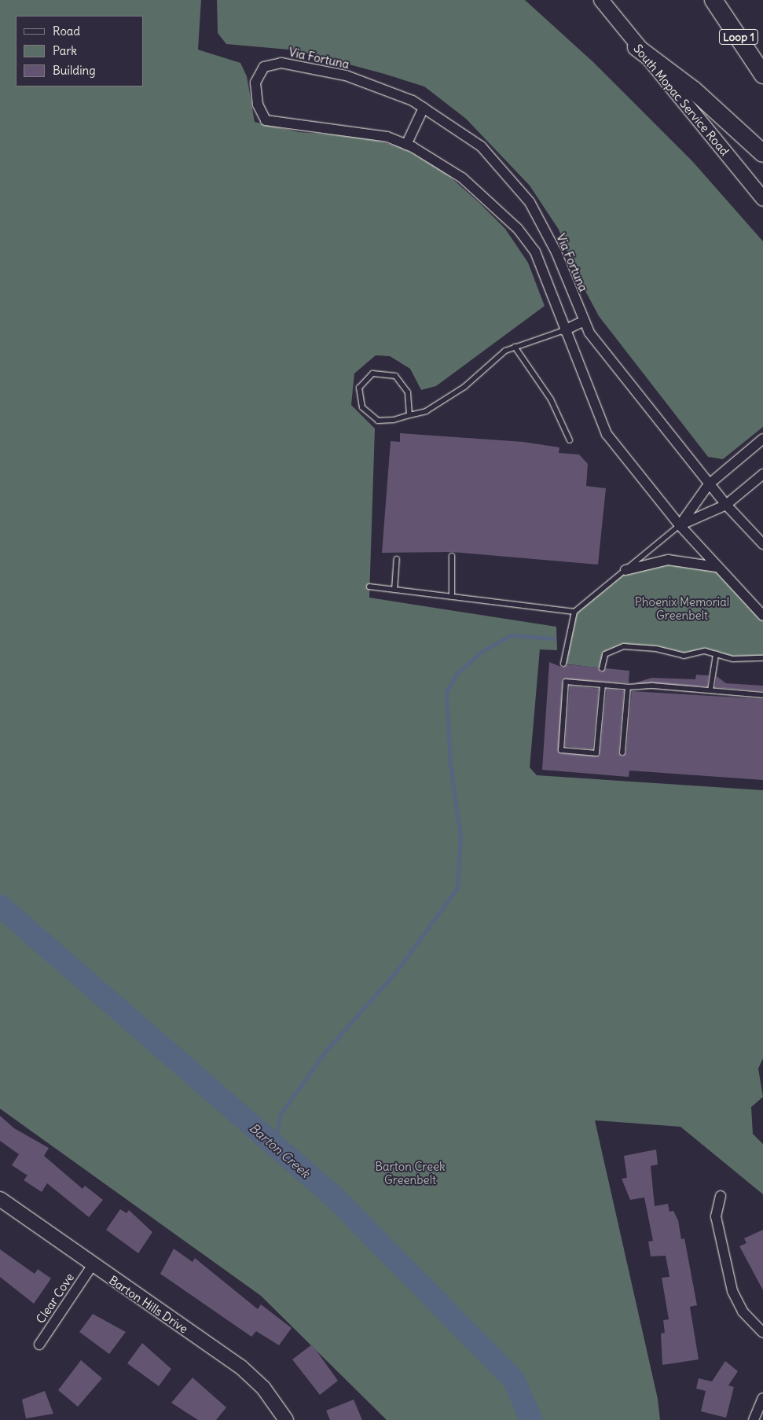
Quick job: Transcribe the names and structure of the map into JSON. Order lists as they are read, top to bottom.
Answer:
{
  "streets": {
    "highway": ["Loop 1"],
    "street": [
      "Via Fortuna",
      "South Mopac Service Road",
      "Clear Cove",
      "Barton Hills Drive"
    ]
  },
  "crossings": [
    ["Clear Cove", "Barton Hills Drive"]
  ],
  "water": ["Barton Creek"],
  "parks": ["Phoenix Memorial Greenbelt", "Barton Creek Greenbelt"],
  "legend": ["Road", "Park", "Building"]
}
